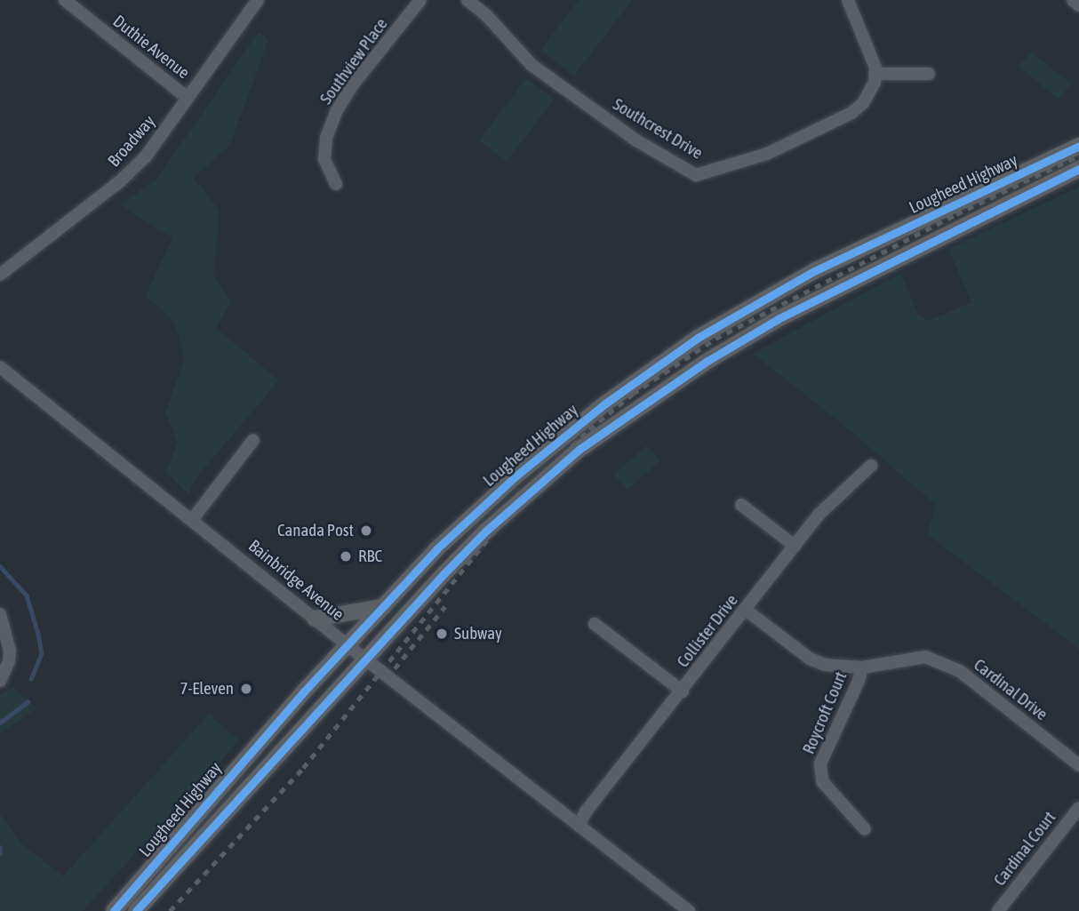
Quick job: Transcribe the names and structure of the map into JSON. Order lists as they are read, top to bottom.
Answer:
{
  "streets": {
    "main road": ["Lougheed Highway"],
    "street": [
      "Duthie Avenue",
      "Southview Place",
      "Southcrest Drive",
      "Broadway",
      "Bainbridge Avenue",
      "Collister Drive",
      "Cardinal Drive",
      "Roycroft Court",
      "Cardinal Court"
    ]
  },
  "crossings": [
    ["Duthie Avenue", "Broadway"],
    ["Lougheed Highway", "Bainbridge Avenue"],
    ["Bainbridge Avenue", "Collister Drive"],
    ["Collister Drive", "Cardinal Drive"],
    ["Cardinal Drive", "Roycroft Court"]
  ],
  "places": [
    "Canada Post",
    "RBC",
    "Subway",
    "7-Eleven"
  ]
}
